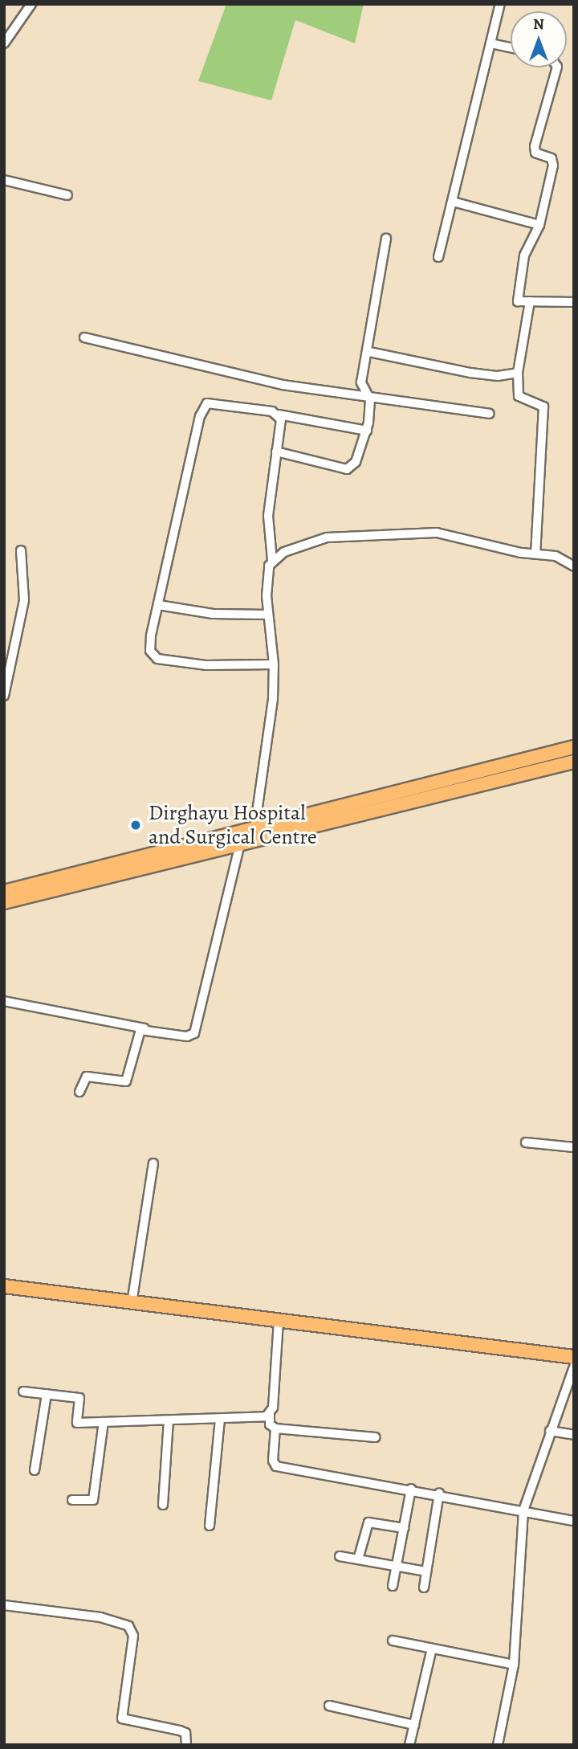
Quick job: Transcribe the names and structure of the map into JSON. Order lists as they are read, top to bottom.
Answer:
{
  "places": ["Dirghayu Hospital and Surgical Centre"],
  "north": "top"
}
